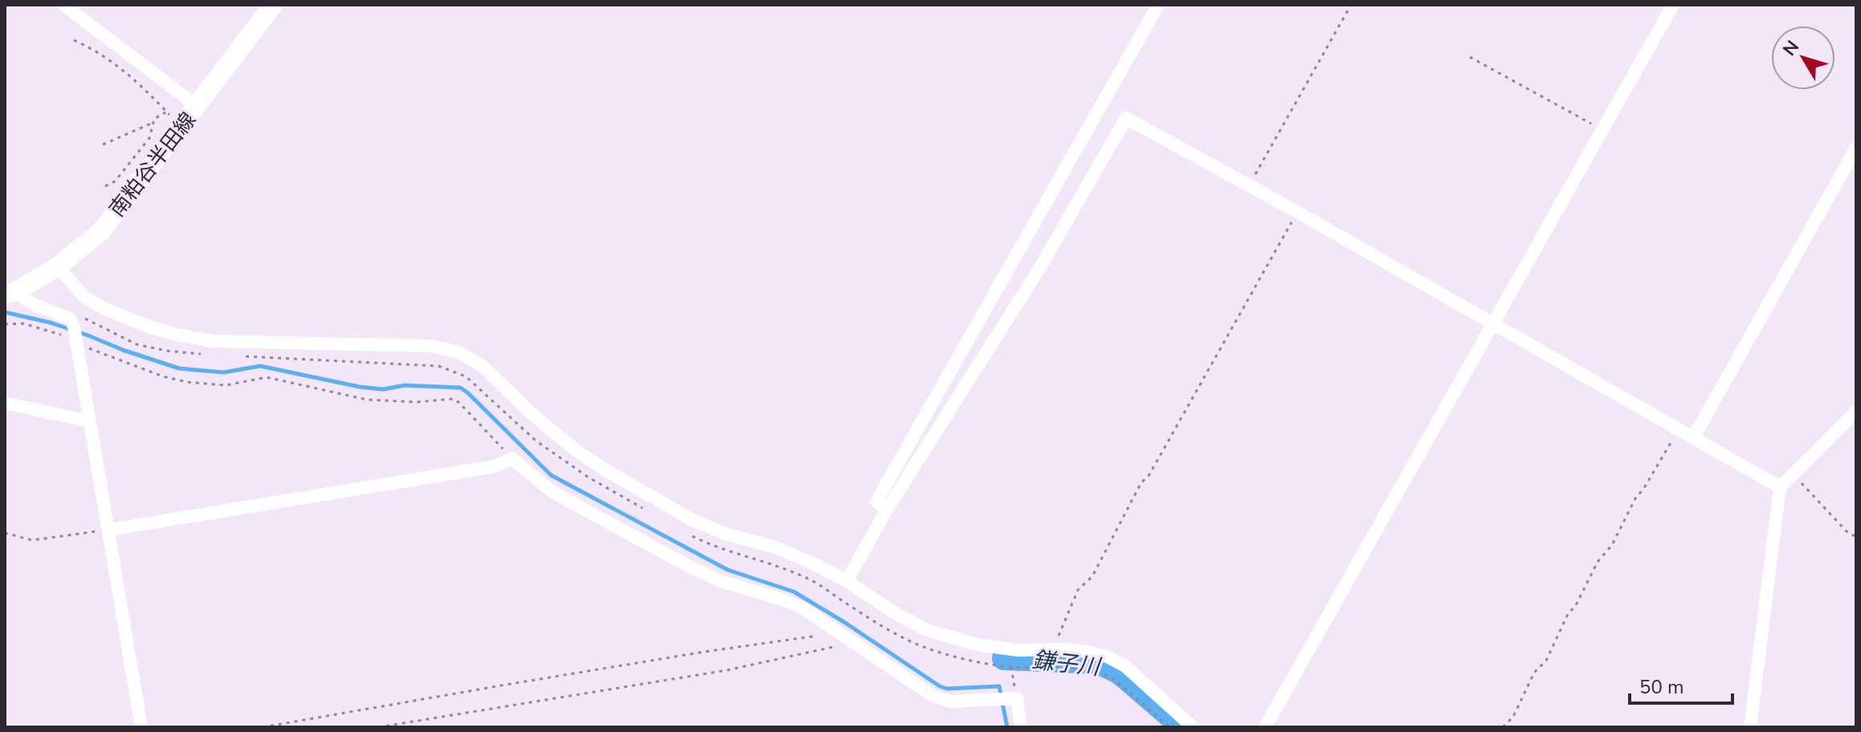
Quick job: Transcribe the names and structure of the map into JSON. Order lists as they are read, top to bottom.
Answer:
{
  "streets": {
    "main road": ["南粕谷半田線"]
  },
  "water": ["鎌子川"],
  "scale_bar": "50 m",
  "north": "top left"
}
